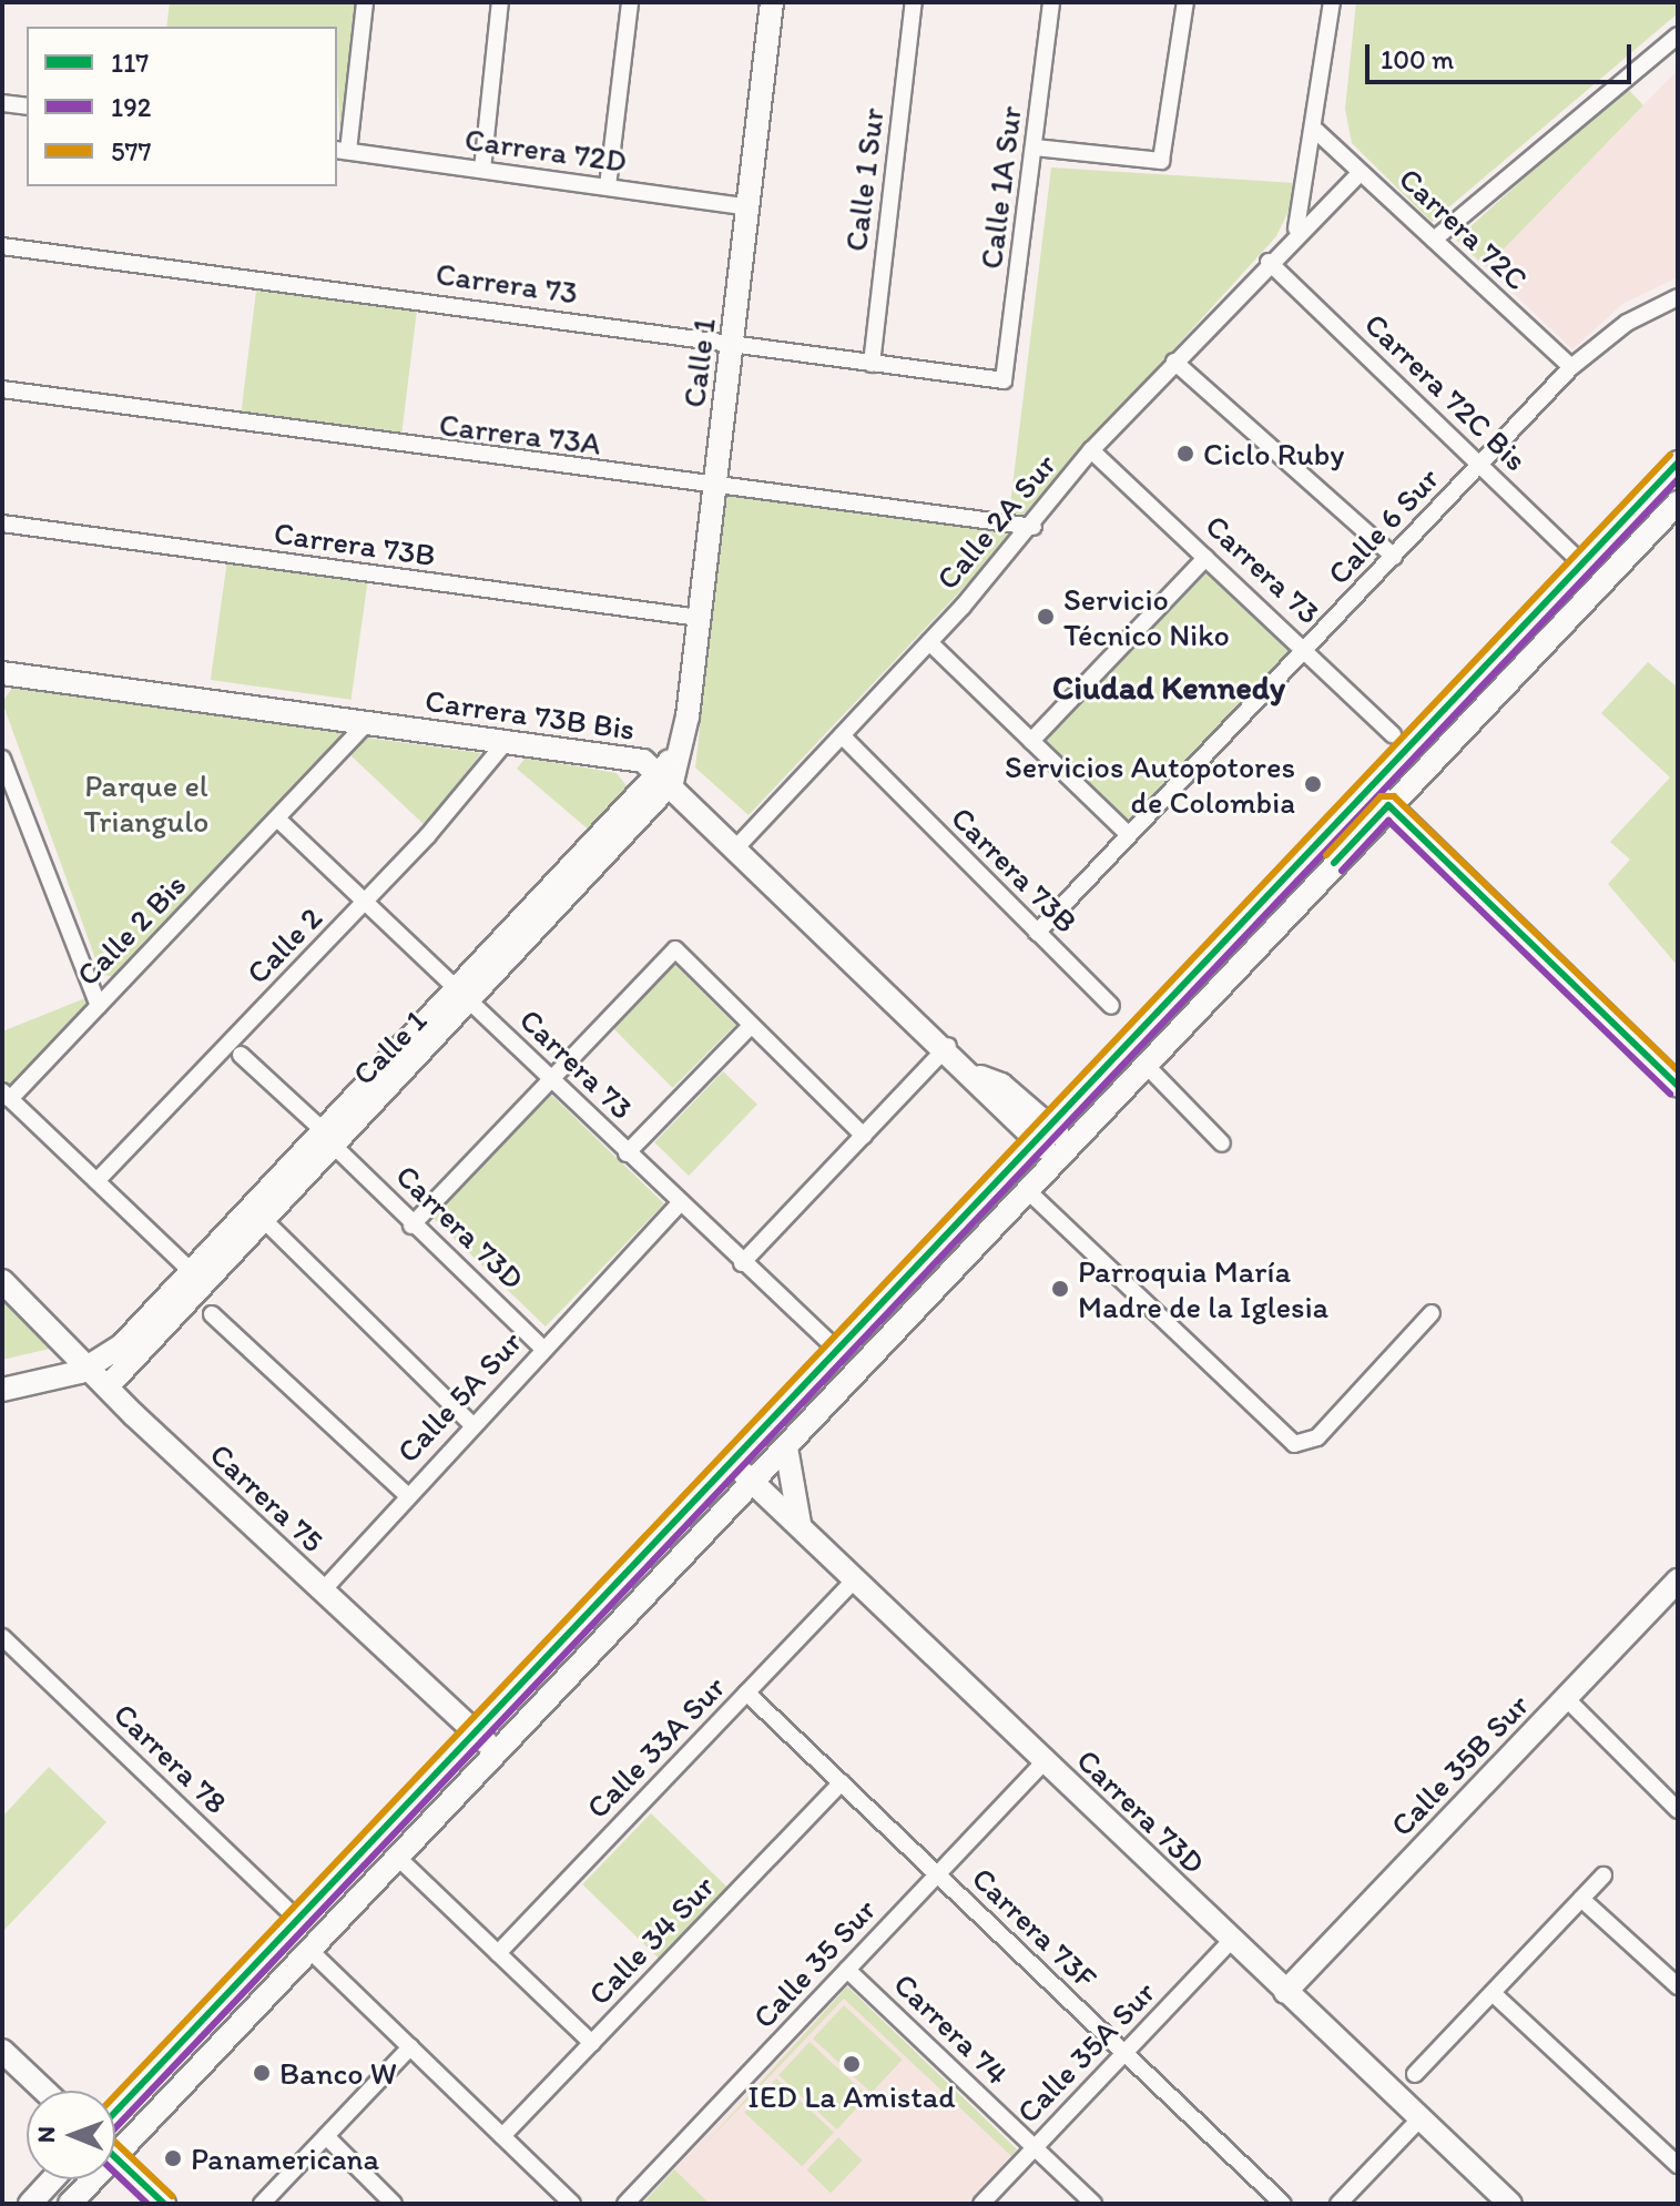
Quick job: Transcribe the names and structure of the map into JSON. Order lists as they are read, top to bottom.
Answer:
{
  "streets": {
    "street": [
      "Carrera 72D",
      "Calle 1 Sur",
      "Calle 1A Sur",
      "Carrera 72C",
      "Carrera 73",
      "Calle 1",
      "Carrera 72C Bis",
      "Carrera 73A",
      "Calle 2A Sur",
      "Calle 6 Sur",
      "Carrera 73B",
      "Carrera 73B Bis",
      "Calle 2 Bis",
      "Calle 2",
      "Carrera 73D",
      "Calle 5A Sur",
      "Carrera 75",
      "Calle 33A Sur",
      "Carrera 78",
      "Calle 35B Sur",
      "Carrera 73F",
      "Calle 34 Sur",
      "Calle 35 Sur",
      "Carrera 74",
      "Calle 35A Sur"
    ]
  },
  "crossings": [
    ["Carrera 72D", "Calle 1"],
    ["Calle 1 Sur", "Carrera 73"],
    ["Calle 1A Sur", "Carrera 73"],
    ["Carrera 72C", "Calle 2A Sur"],
    ["Carrera 72C", "Calle 6 Sur"],
    ["Carrera 73", "Calle 1"],
    ["Carrera 73", "Calle 2A Sur"],
    ["Carrera 73", "Calle 6 Sur"],
    ["Carrera 73", "Calle 2 Bis"],
    ["Carrera 73", "Calle 2"],
    ["Carrera 73", "Calle 5A Sur"],
    ["Calle 1", "Carrera 73A"],
    ["Calle 1", "Carrera 73B"],
    ["Calle 1", "Carrera 73B Bis"],
    ["Calle 1", "Carrera 73D"],
    ["Calle 1", "Carrera 75"],
    ["Carrera 72C Bis", "Calle 2A Sur"],
    ["Carrera 72C Bis", "Calle 6 Sur"],
    ["Carrera 73A", "Calle 2A Sur"],
    ["Calle 2A Sur", "Carrera 73B"],
    ["Calle 2A Sur", "Carrera 73B Bis"],
    ["Calle 6 Sur", "Carrera 73B"],
    ["Carrera 73B Bis", "Calle 2 Bis"],
    ["Carrera 73B Bis", "Calle 2"],
    ["Carrera 73D", "Calle 5A Sur"],
    ["Carrera 73D", "Calle 33A Sur"],
    ["Carrera 73D", "Calle 35B Sur"],
    ["Carrera 73D", "Calle 35 Sur"],
    ["Carrera 73D", "Calle 35A Sur"],
    ["Calle 5A Sur", "Carrera 75"],
    ["Calle 33A Sur", "Carrera 73F"],
    ["Carrera 73F", "Calle 34 Sur"],
    ["Carrera 73F", "Calle 35 Sur"],
    ["Carrera 73F", "Calle 35A Sur"],
    ["Calle 35 Sur", "Carrera 74"],
    ["Carrera 74", "Calle 35A Sur"]
  ],
  "districts": ["Ciudad Kennedy"],
  "parks": ["Parque el Triangulo"],
  "places": [
    "Ciclo Ruby",
    "Servicio Técnico Niko",
    "Servicios Autopotores de Colombia",
    "Parroquia María Madre de la Iglesia",
    "IED La Amistad",
    "Banco W",
    "Panamericana"
  ],
  "lines": ["transit line 577", "transit line 117", "transit line 192"],
  "legend": ["117", "192", "577"],
  "scale_bar": "100 m",
  "north": "left"
}
